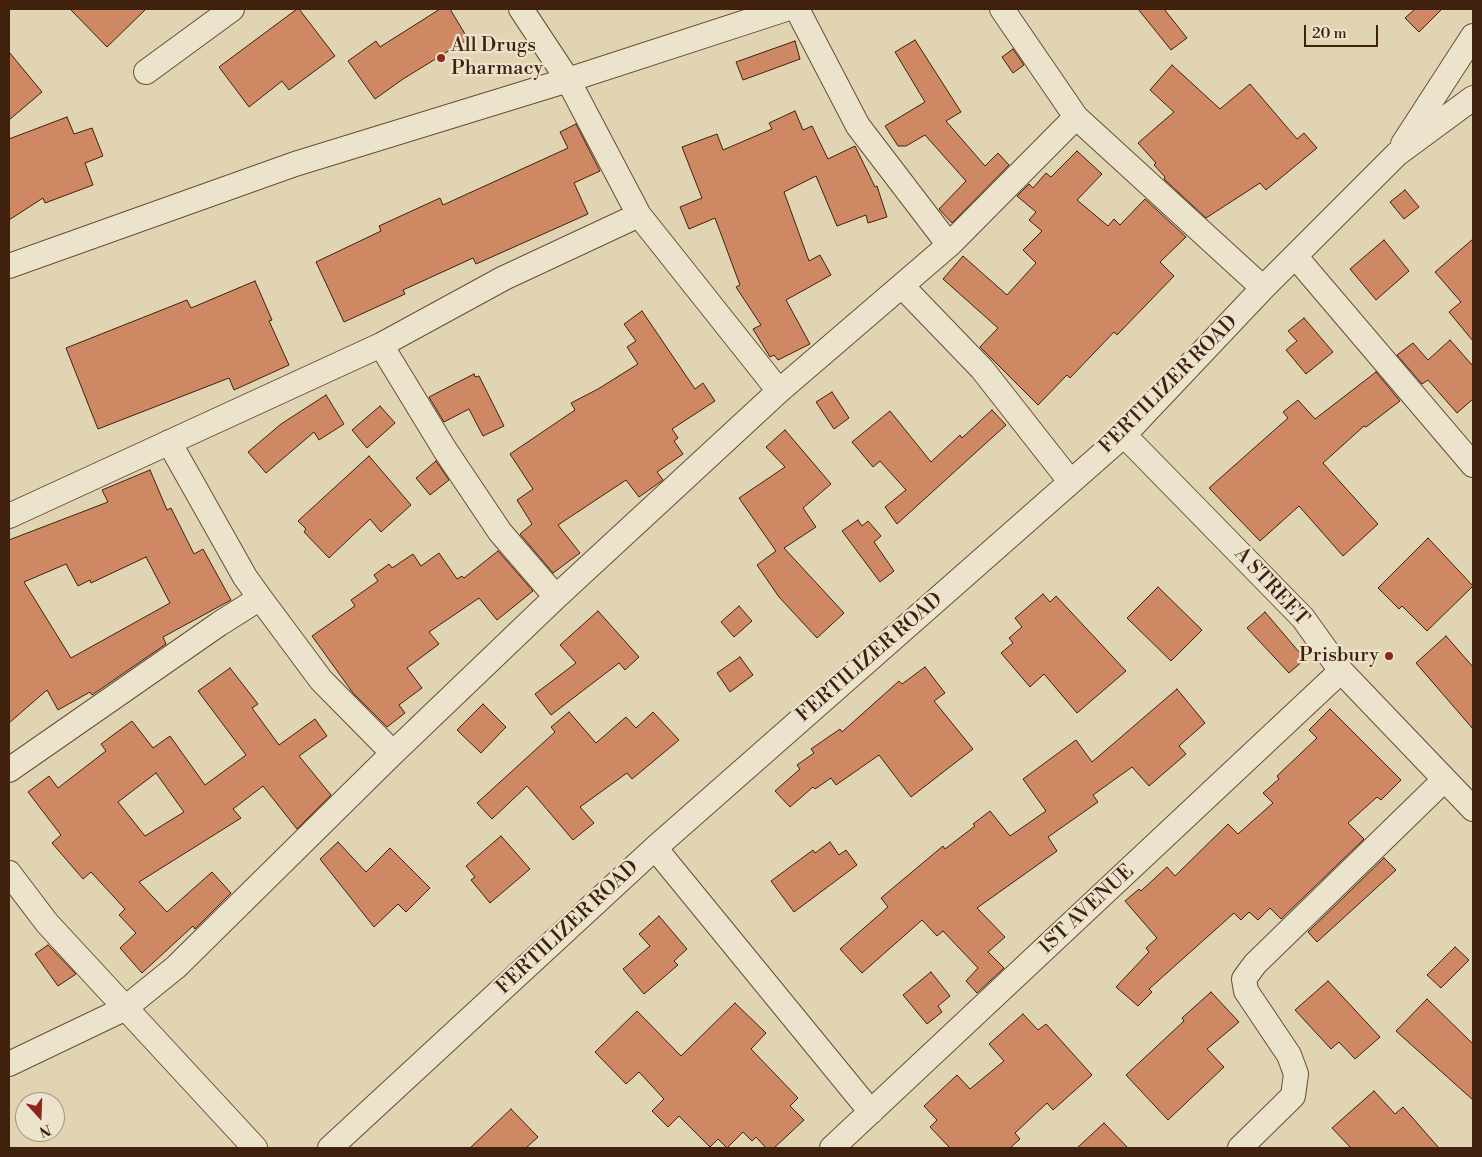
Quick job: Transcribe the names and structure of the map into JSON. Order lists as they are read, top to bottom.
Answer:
{
  "streets": {
    "street": ["FERTILIZER ROAD", "A STREET", "1ST AVENUE"]
  },
  "crossings": [
    ["FERTILIZER ROAD", "A STREET"],
    ["A STREET", "1ST AVENUE"]
  ],
  "places": ["All Drugs Pharmacy", "Prisbury"],
  "scale_bar": "20 m",
  "north": "bottom"
}
